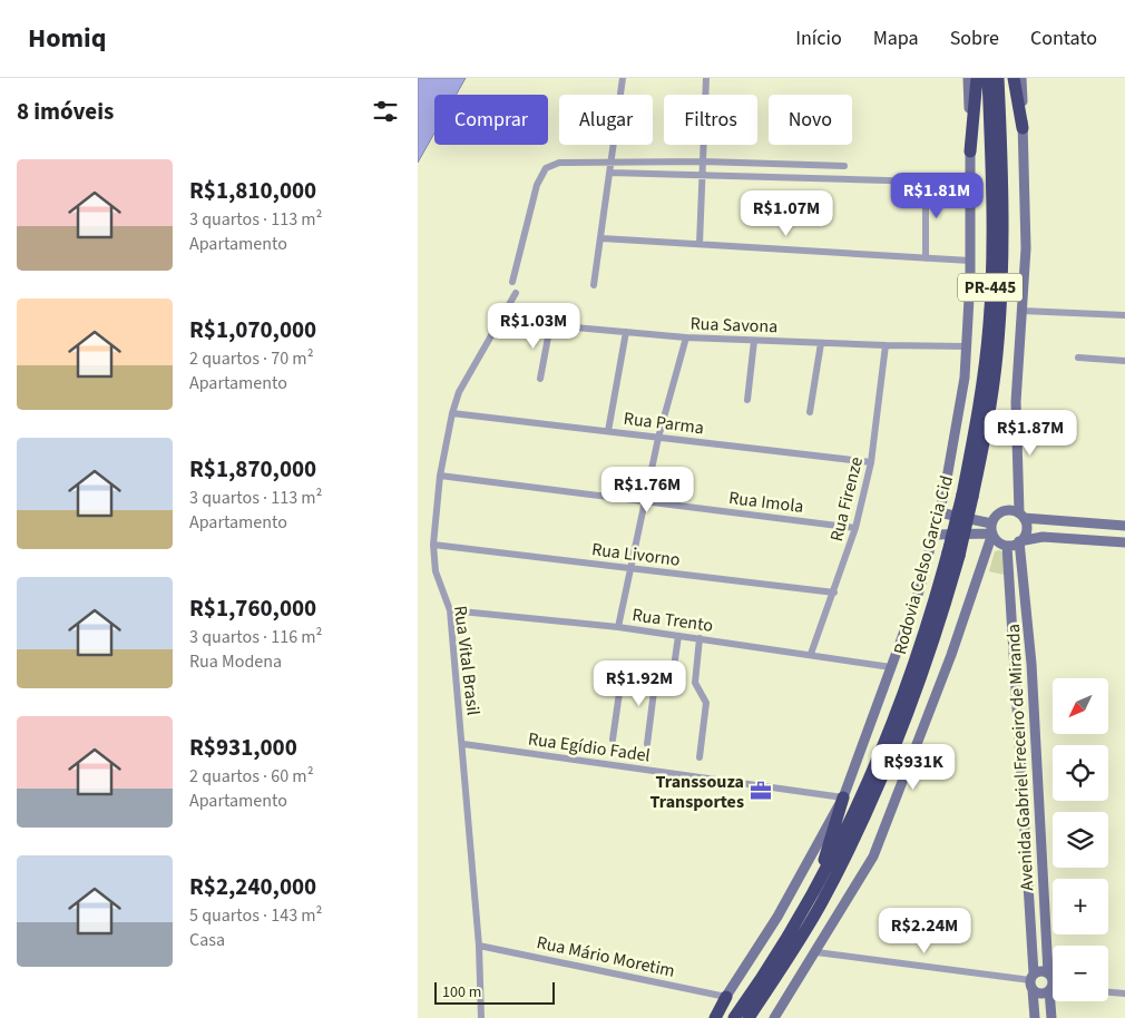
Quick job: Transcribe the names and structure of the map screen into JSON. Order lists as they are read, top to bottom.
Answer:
{
  "streets": {
    "highway": ["PR-445", "Rodovia Celso Garcia Cid"],
    "street": [
      "Rua Savona",
      "Rua Parma",
      "Rua Firenze",
      "Rua Imola",
      "Rua Livorno",
      "Rua Trento",
      "Rua Vital Brasil",
      "Rua Egídio Fadel",
      "Avenida Gabriel Freceiro de Miranda",
      "Rua Mário Moretim"
    ]
  },
  "crossings": [
    ["Rua Savona", "Rua Firenze"],
    ["Rua Savona", "Rua Vital Brasil"],
    ["Rua Parma", "Rua Firenze"],
    ["Rua Parma", "Rua Vital Brasil"],
    ["Rua Firenze", "Rua Imola"],
    ["Rua Firenze", "Rua Livorno"],
    ["Rua Firenze", "Rua Trento"],
    ["Rua Imola", "Rua Vital Brasil"],
    ["Rua Livorno", "Rua Vital Brasil"],
    ["Rua Trento", "Rua Vital Brasil"],
    ["Rua Vital Brasil", "Rua Egídio Fadel"],
    ["Rua Vital Brasil", "Rua Mário Moretim"]
  ],
  "places": {
    "office": ["Transsouza Transportes"]
  },
  "scale_bar": "100 m",
  "north": "bottom left",
  "page": {
    "header": "Homiq",
    "nav": [
      "Início",
      "Mapa",
      "Sobre",
      "Contato"
    ],
    "heading": "8 imóveis",
    "chip": [
      "Comprar",
      "Alugar",
      "Filtros",
      "Novo"
    ],
    "list": [
      {
        "name": "R$1,810,000",
        "note": "3 quartos · 113 m² · Apartamento"
      },
      {
        "name": "R$1,070,000",
        "note": "2 quartos · 70 m² · Apartamento"
      },
      {
        "name": "R$1,870,000",
        "note": "3 quartos · 113 m² · Apartamento"
      },
      {
        "name": "R$1,760,000",
        "note": "3 quartos · 116 m² · Rua Modena"
      },
      {
        "name": "R$931,000",
        "note": "2 quartos · 60 m² · Apartamento"
      },
      {
        "name": "R$2,240,000",
        "note": "5 quartos · 143 m² · Casa"
      }
    ],
    "price": [
      "R$1.81M",
      "R$1.07M",
      "R$1.03M",
      "R$1.87M",
      "R$1.76M",
      "R$1.92M",
      "R$931K",
      "R$2.24M"
    ],
    "map_buttons": ["+", "−"],
    "scale": "100 m"
  }
}
